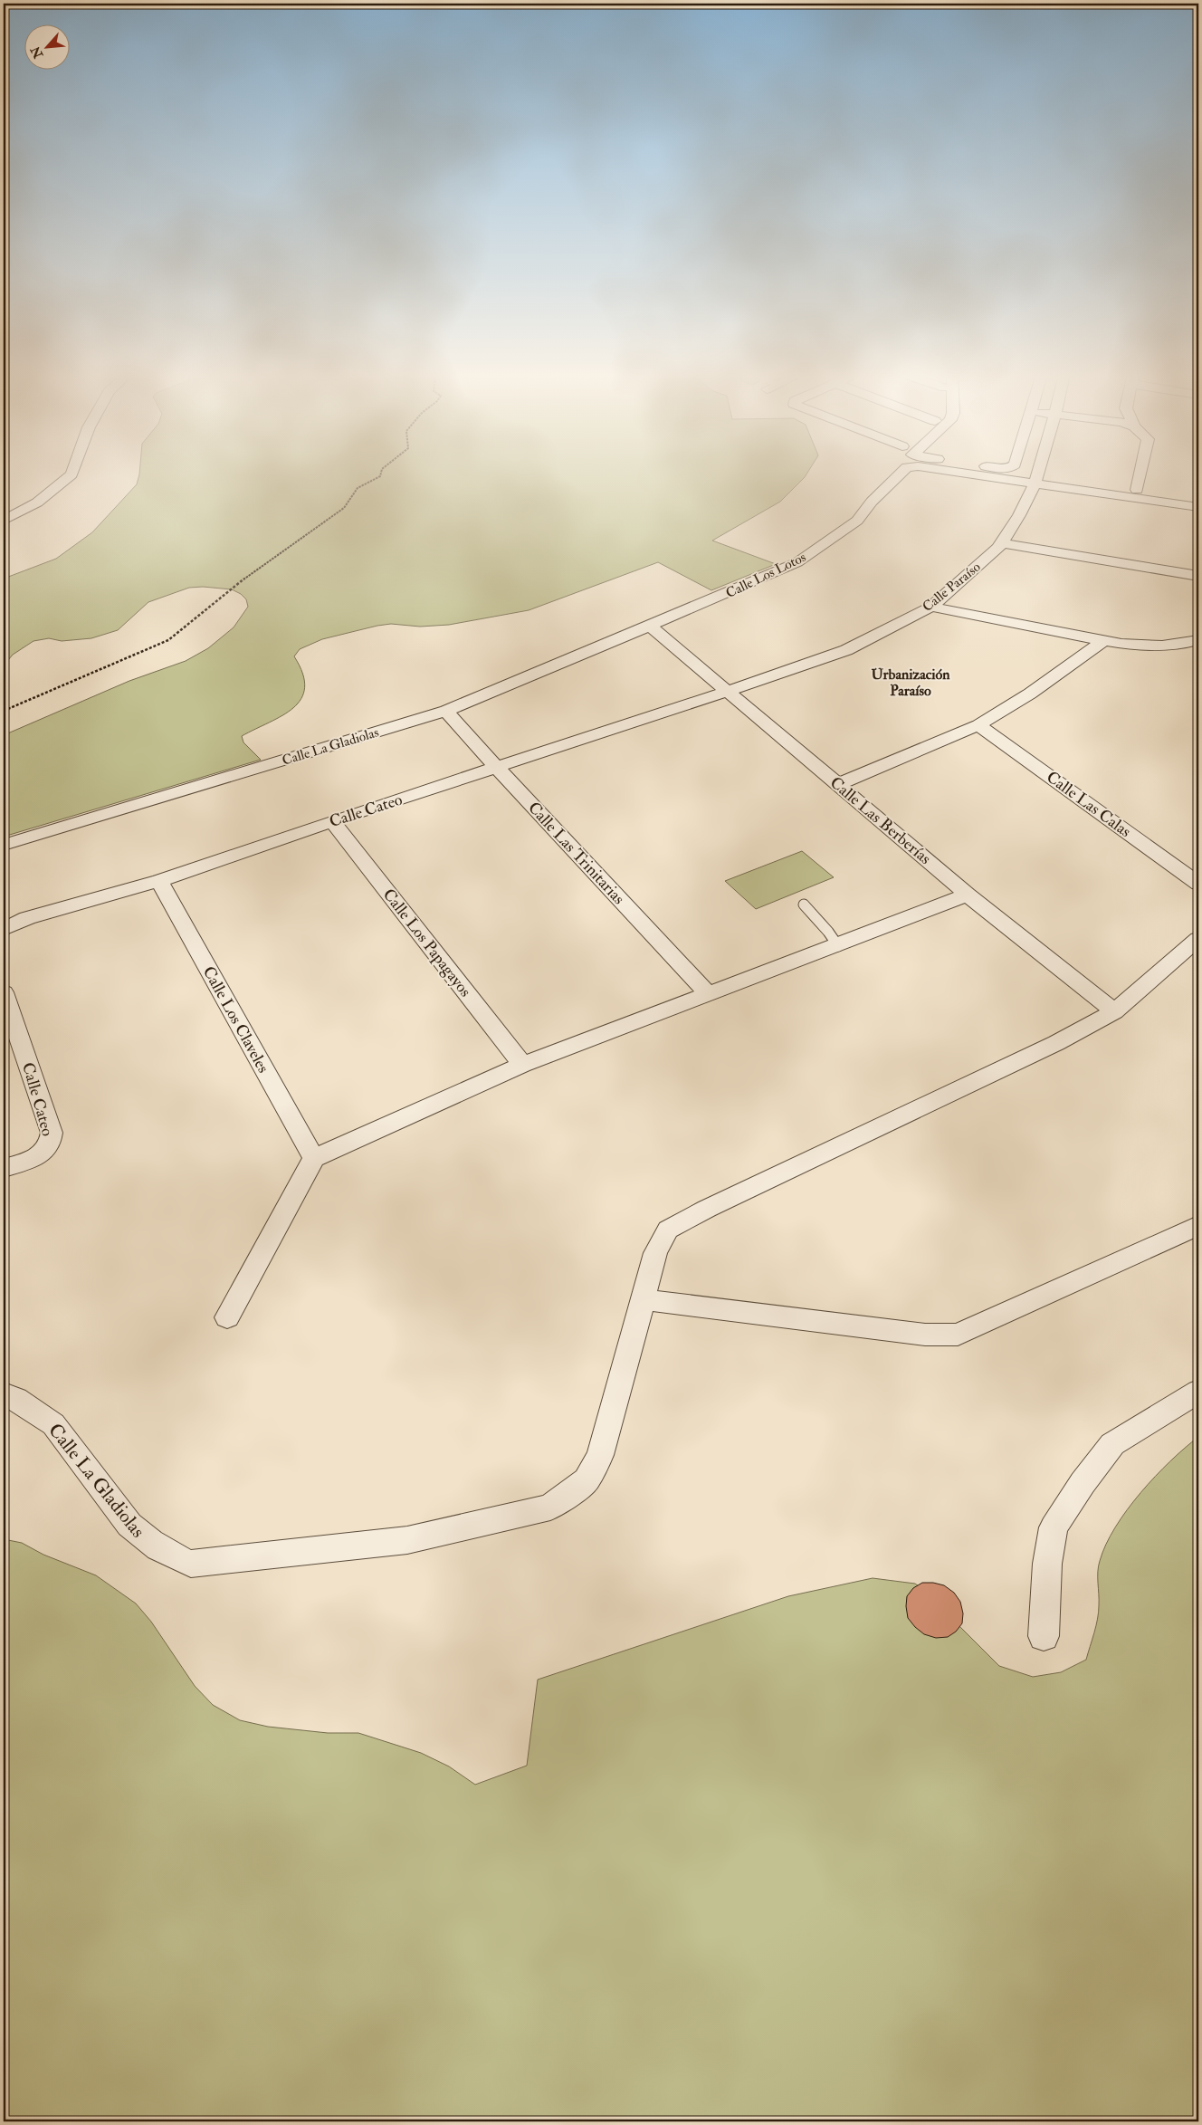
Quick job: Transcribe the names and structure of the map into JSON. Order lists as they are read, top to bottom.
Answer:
{
  "streets": {
    "street": [
      "Calle Los Lotos",
      "Calle Paraíso",
      "Calle La Gladiolas",
      "Calle Las Calas",
      "Calle Cateo",
      "Calle Las Berberías",
      "Calle Las Trinitarias",
      "Calle Los Papagayos",
      "Calle Los Claveles"
    ]
  },
  "crossings": [
    ["Calle Los Lotos", "Calle Paraíso"],
    ["Calle Los Lotos", "Calle La Gladiolas"],
    ["Calle Los Lotos", "Calle Las Berberías"],
    ["Calle Paraíso", "Calle Cateo"],
    ["Calle Paraíso", "Calle Las Berberías"],
    ["Calle La Gladiolas", "Calle Las Berberías"],
    ["Calle La Gladiolas", "Calle Las Trinitarias"],
    ["Calle Cateo", "Calle Las Berberías"],
    ["Calle Cateo", "Calle Las Trinitarias"],
    ["Calle Cateo", "Calle Los Papagayos"],
    ["Calle Cateo", "Calle Los Claveles"]
  ],
  "districts": ["Urbanización Paraíso"],
  "north": "bottom left"
}
